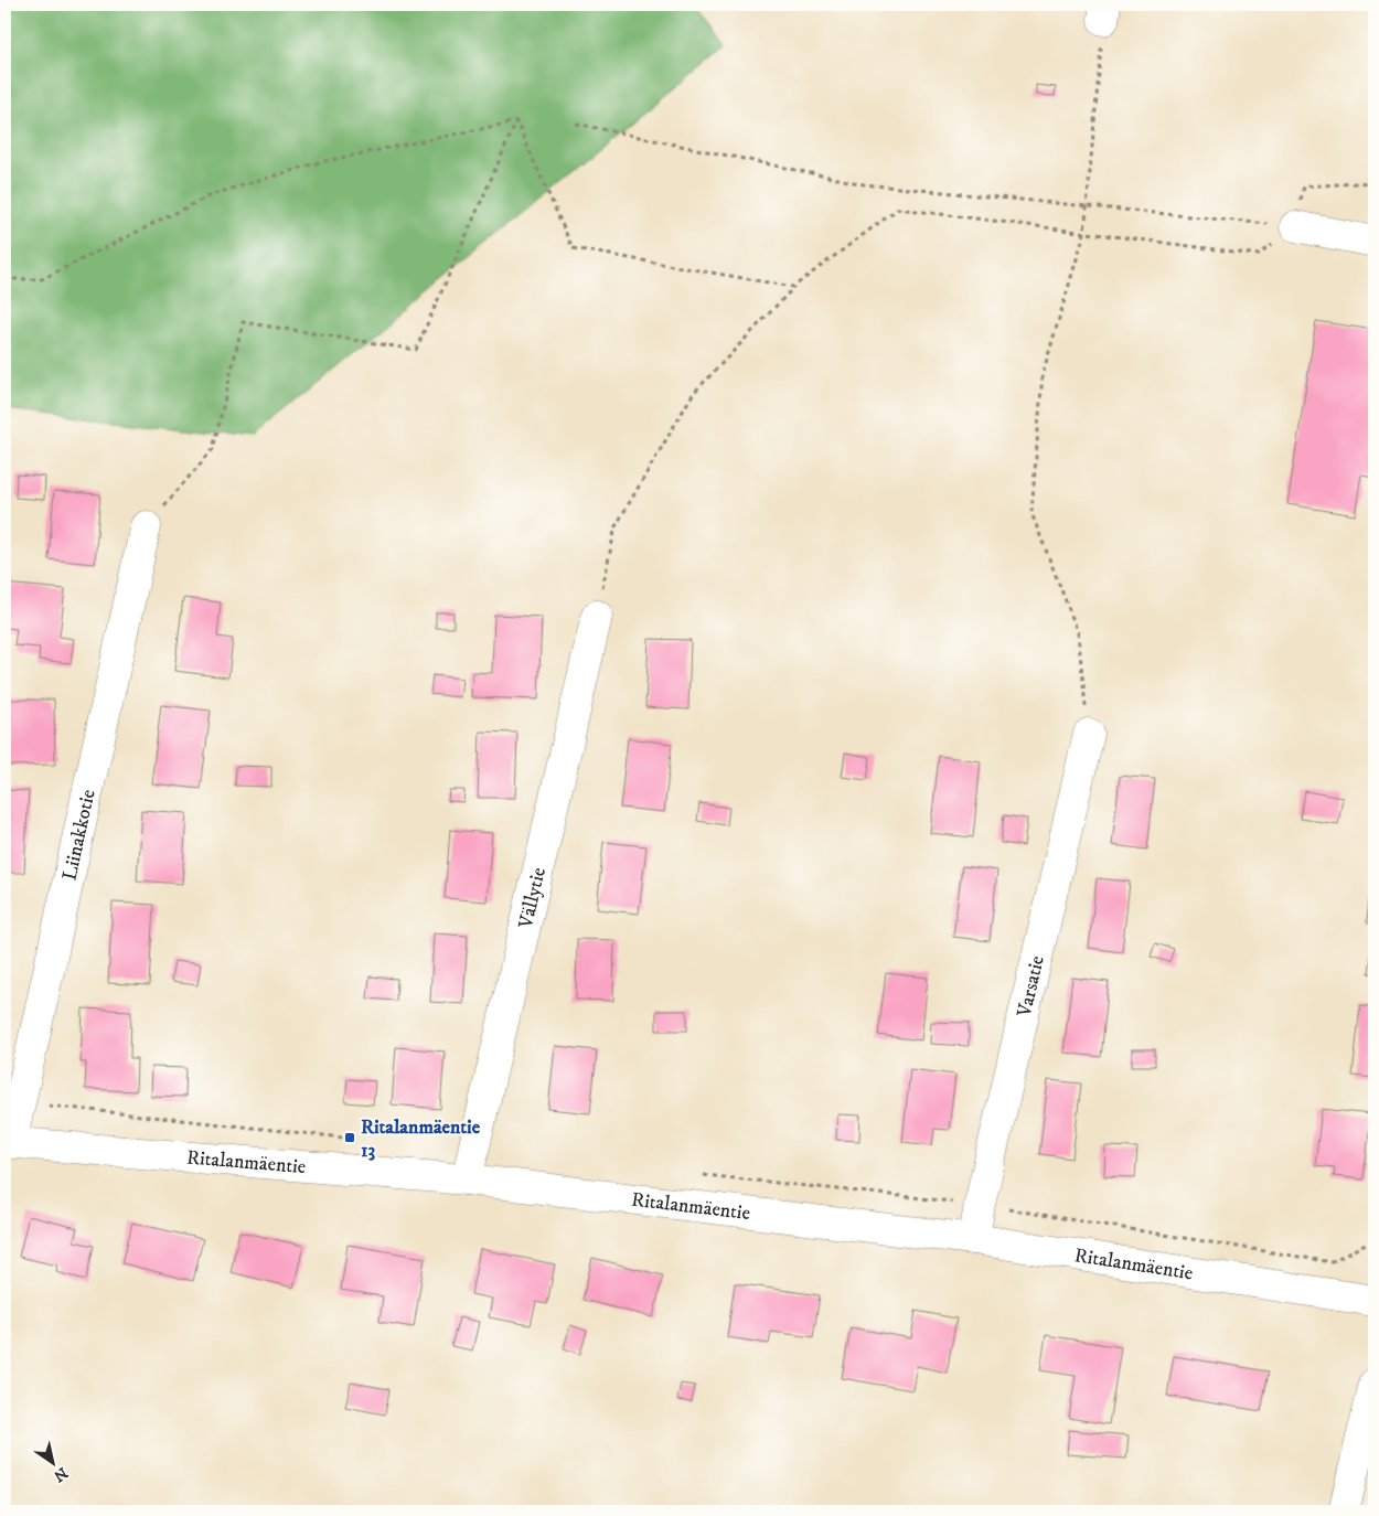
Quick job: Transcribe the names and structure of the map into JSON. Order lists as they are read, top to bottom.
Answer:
{
  "streets": {
    "street": [
      "Liinakkotie",
      "Vällytie",
      "Varsatie",
      "Ritalanmäentie"
    ]
  },
  "crossings": [
    ["Liinakkotie", "Ritalanmäentie"],
    ["Vällytie", "Ritalanmäentie"],
    ["Varsatie", "Ritalanmäentie"]
  ],
  "places": {
    "transit": ["Ritalanmäentie 13"]
  },
  "north": "bottom right"
}
